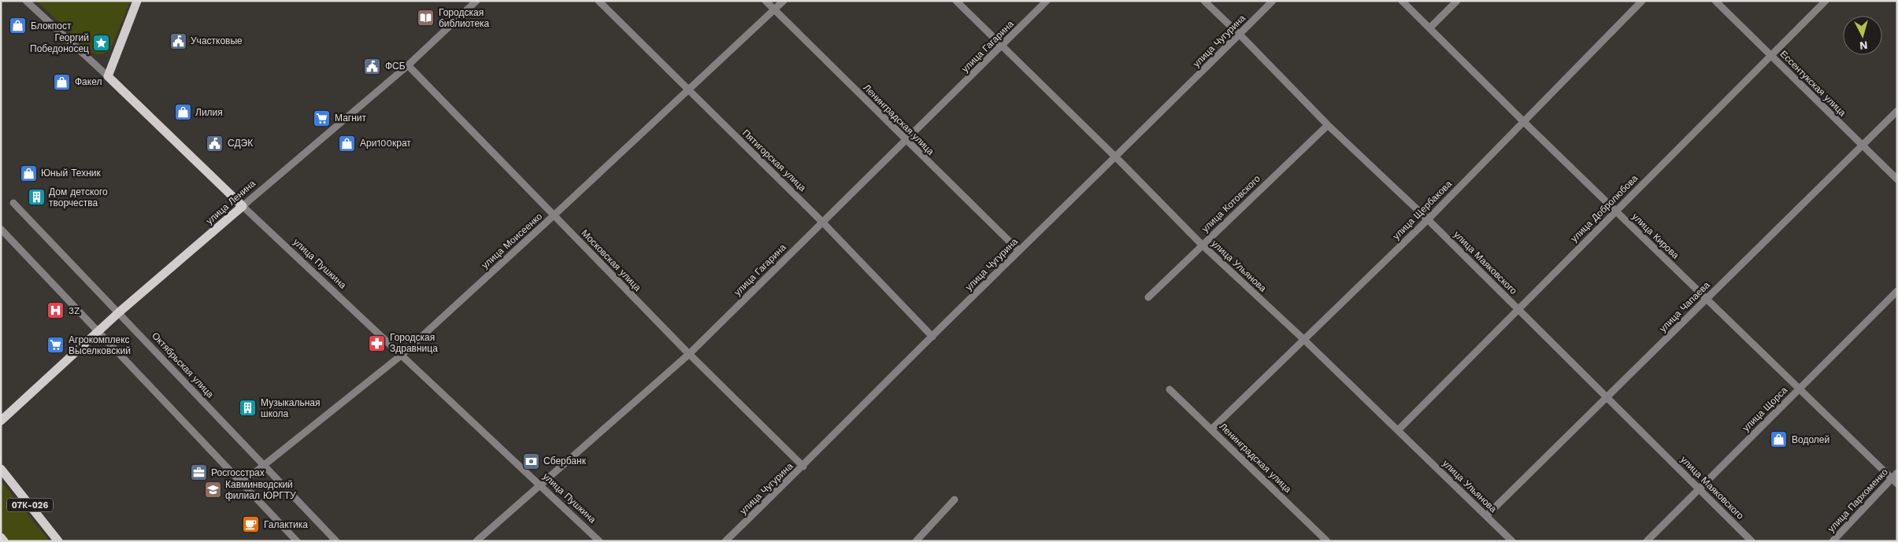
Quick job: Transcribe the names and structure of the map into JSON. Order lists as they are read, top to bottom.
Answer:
{
  "streets": {
    "main road": ["улица Ленина", "улица Пушкина", "07К-026"],
    "street": [
      "улица Чугурина",
      "улица Гагарина",
      "Ессентукская улица",
      "Ленинградская улица",
      "Пятигорская улица",
      "улица Котовского",
      "улица Добролюбова",
      "улица Щербакова",
      "улица Кирова",
      "улица Моисеенко",
      "Московская улица",
      "улица Маяковского",
      "улица Ульянова",
      "улица Чапаева",
      "Октябрьская улица",
      "улица Щорса",
      "улица Пархоменко"
    ]
  },
  "crossings": [
    ["улица Чугурина", "Ленинградская улица"],
    ["улица Чугурина", "Пятигорская улица"],
    ["улица Чугурина", "Московская улица"],
    ["улица Чугурина", "улица Маяковского"],
    ["улица Чугурина", "улица Ульянова"],
    ["улица Гагарина", "Ленинградская улица"],
    ["улица Гагарина", "Пятигорская улица"],
    ["улица Гагарина", "Московская улица"],
    ["улица Гагарина", "улица Пушкина"],
    ["улица Гагарина", "улица Ульянова"],
    ["Ессентукская улица", "улица Добролюбова"],
    ["Ессентукская улица", "улица Чапаева"],
    ["Ленинградская улица", "улица Щербакова"],
    ["Ленинградская улица", "улица Моисеенко"],
    ["Пятигорская улица", "улица Моисеенко"],
    ["улица Ленина", "Московская улица"],
    ["улица Ленина", "улица Пушкина"],
    ["улица Ленина", "Октябрьская улица"],
    ["улица Котовского", "улица Маяковского"],
    ["улица Котовского", "улица Ульянова"],
    ["улица Добролюбова", "улица Кирова"],
    ["улица Добролюбова", "улица Маяковского"],
    ["улица Добролюбова", "улица Ульянова"],
    ["улица Щербакова", "улица Кирова"],
    ["улица Щербакова", "улица Маяковского"],
    ["улица Щербакова", "улица Ульянова"],
    ["улица Кирова", "улица Чапаева"],
    ["улица Кирова", "улица Щорса"],
    ["улица Кирова", "улица Пархоменко"],
    ["улица Моисеенко", "Московская улица"],
    ["улица Моисеенко", "улица Пушкина"],
    ["улица Моисеенко", "Октябрьская улица"],
    ["улица Маяковского", "улица Чапаева"],
    ["улица Маяковского", "улица Щорса"],
    ["улица Ульянова", "улица Чапаева"]
  ],
  "places": {
    "library": ["Городская библиотека"],
    "shop": [
      "Блокпост",
      "Факел",
      "Лилия",
      "Ари100крат",
      "Юный Техник",
      "Водолей"
    ],
    "public building": ["Участковые", "ФСБ", "СДЭК"],
    "place": ["Георгий Победоносец"],
    "supermarket": ["Магнит", "Агрокомплекс Выселковский"],
    "building": ["Дом детского творчества", "Музыкальная школа"],
    "hospital": ["3Z"],
    "pharmacy": ["Городская Здравница"],
    "bank": ["Сбербанк"],
    "office": ["Росгосстрах"],
    "school or university": ["Кавминводский филиал ЮРГТУ"],
    "cafe": ["Галактика"]
  },
  "north": "bottom"
}
